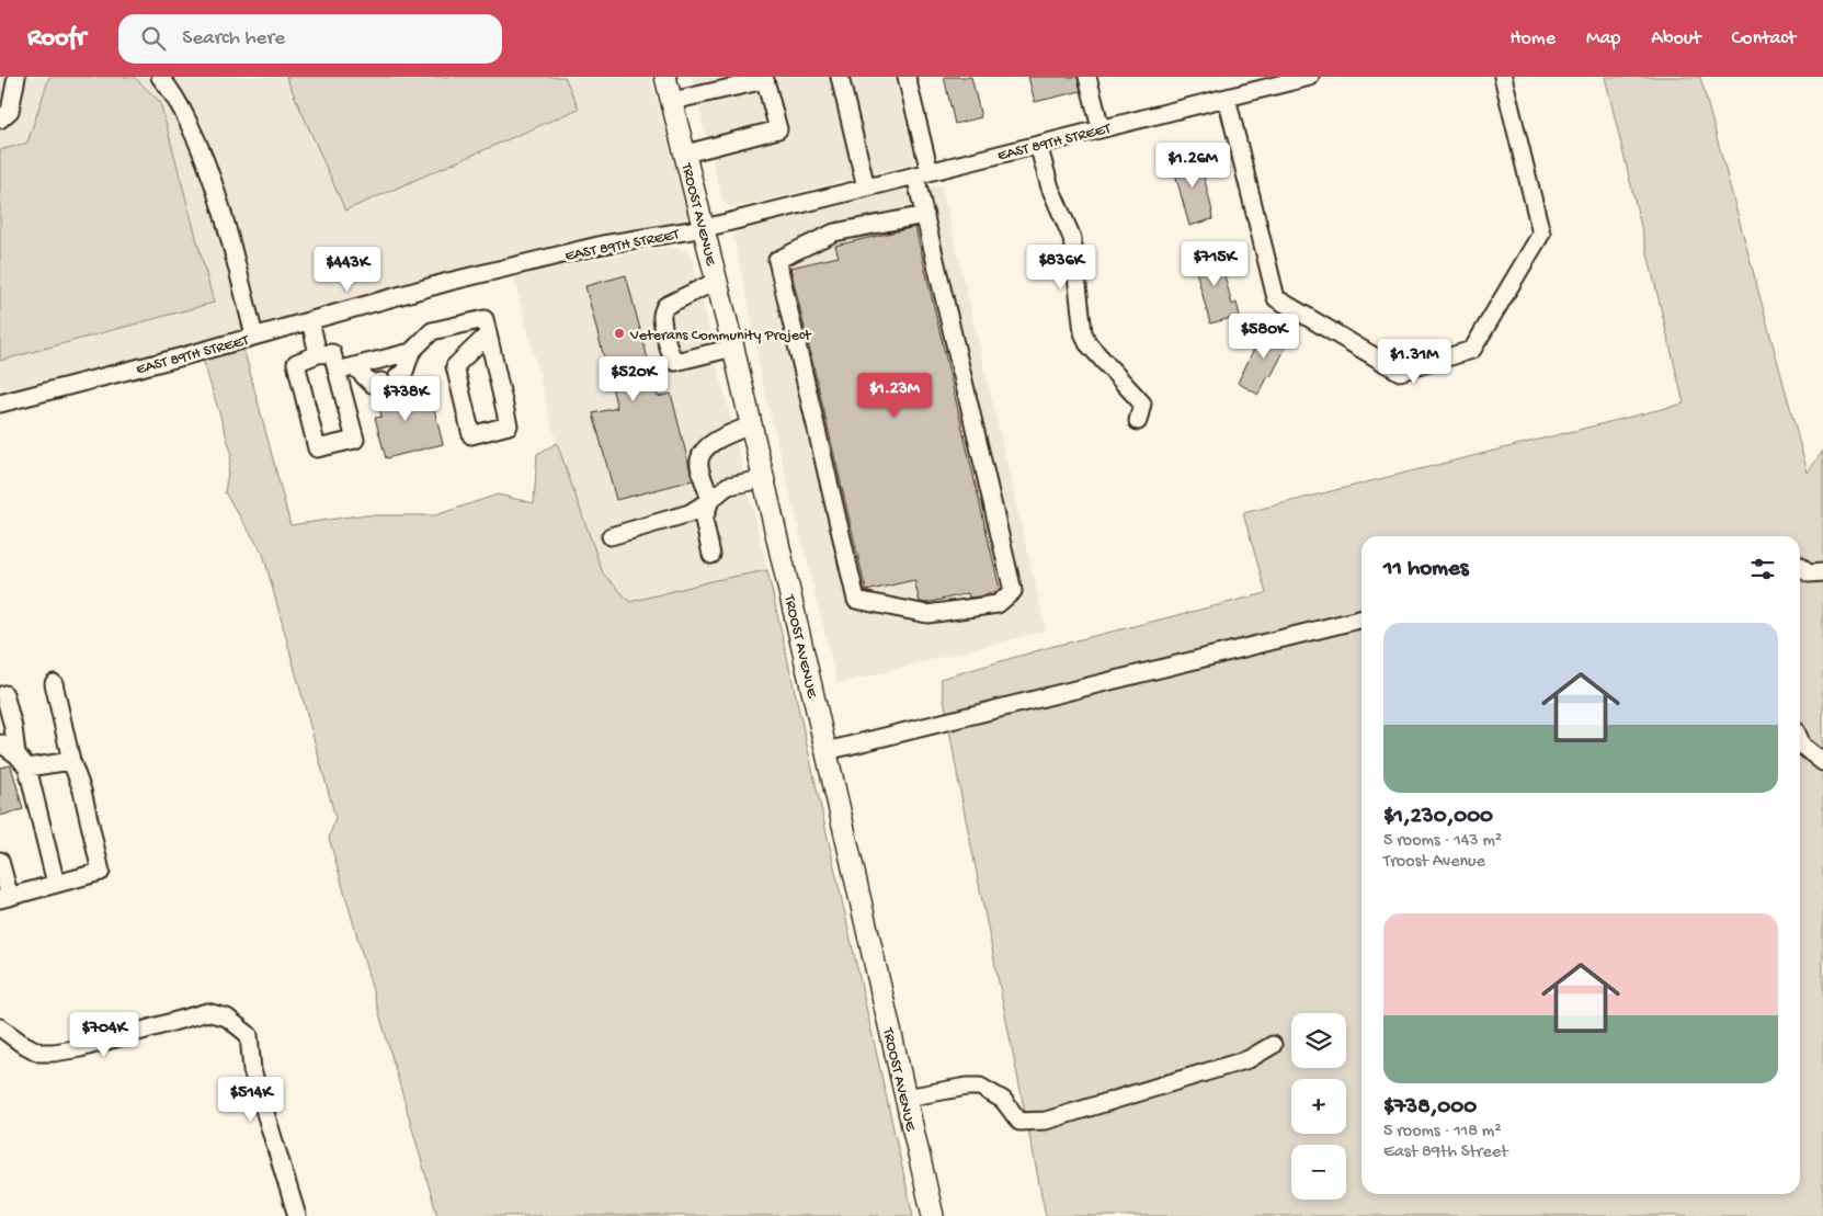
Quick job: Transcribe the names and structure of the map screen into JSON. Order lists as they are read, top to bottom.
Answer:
{
  "streets": {
    "main road": ["TROOST AVENUE"],
    "street": ["EAST 89TH STREET"]
  },
  "crossings": [
    ["EAST 89TH STREET", "TROOST AVENUE"]
  ],
  "places": ["Veterans Community Project"],
  "page": {
    "header": "Roofr",
    "search": "Search here",
    "nav": [
      "Home",
      "Map",
      "About",
      "Contact"
    ],
    "price": [
      "$1.26M",
      "$715K",
      "$836K",
      "$443K",
      "$580K",
      "$1.31M",
      "$520K",
      "$1.23M",
      "$738K",
      "$704K",
      "$514K"
    ],
    "heading": "11 homes",
    "list": [
      {
        "name": "$1,230,000",
        "note": "5 rooms · 143 m² · Troost Avenue"
      },
      {
        "name": "$738,000",
        "note": "5 rooms · 118 m² · East 89th Street"
      }
    ],
    "map_buttons": ["+", "−"]
  }
}
